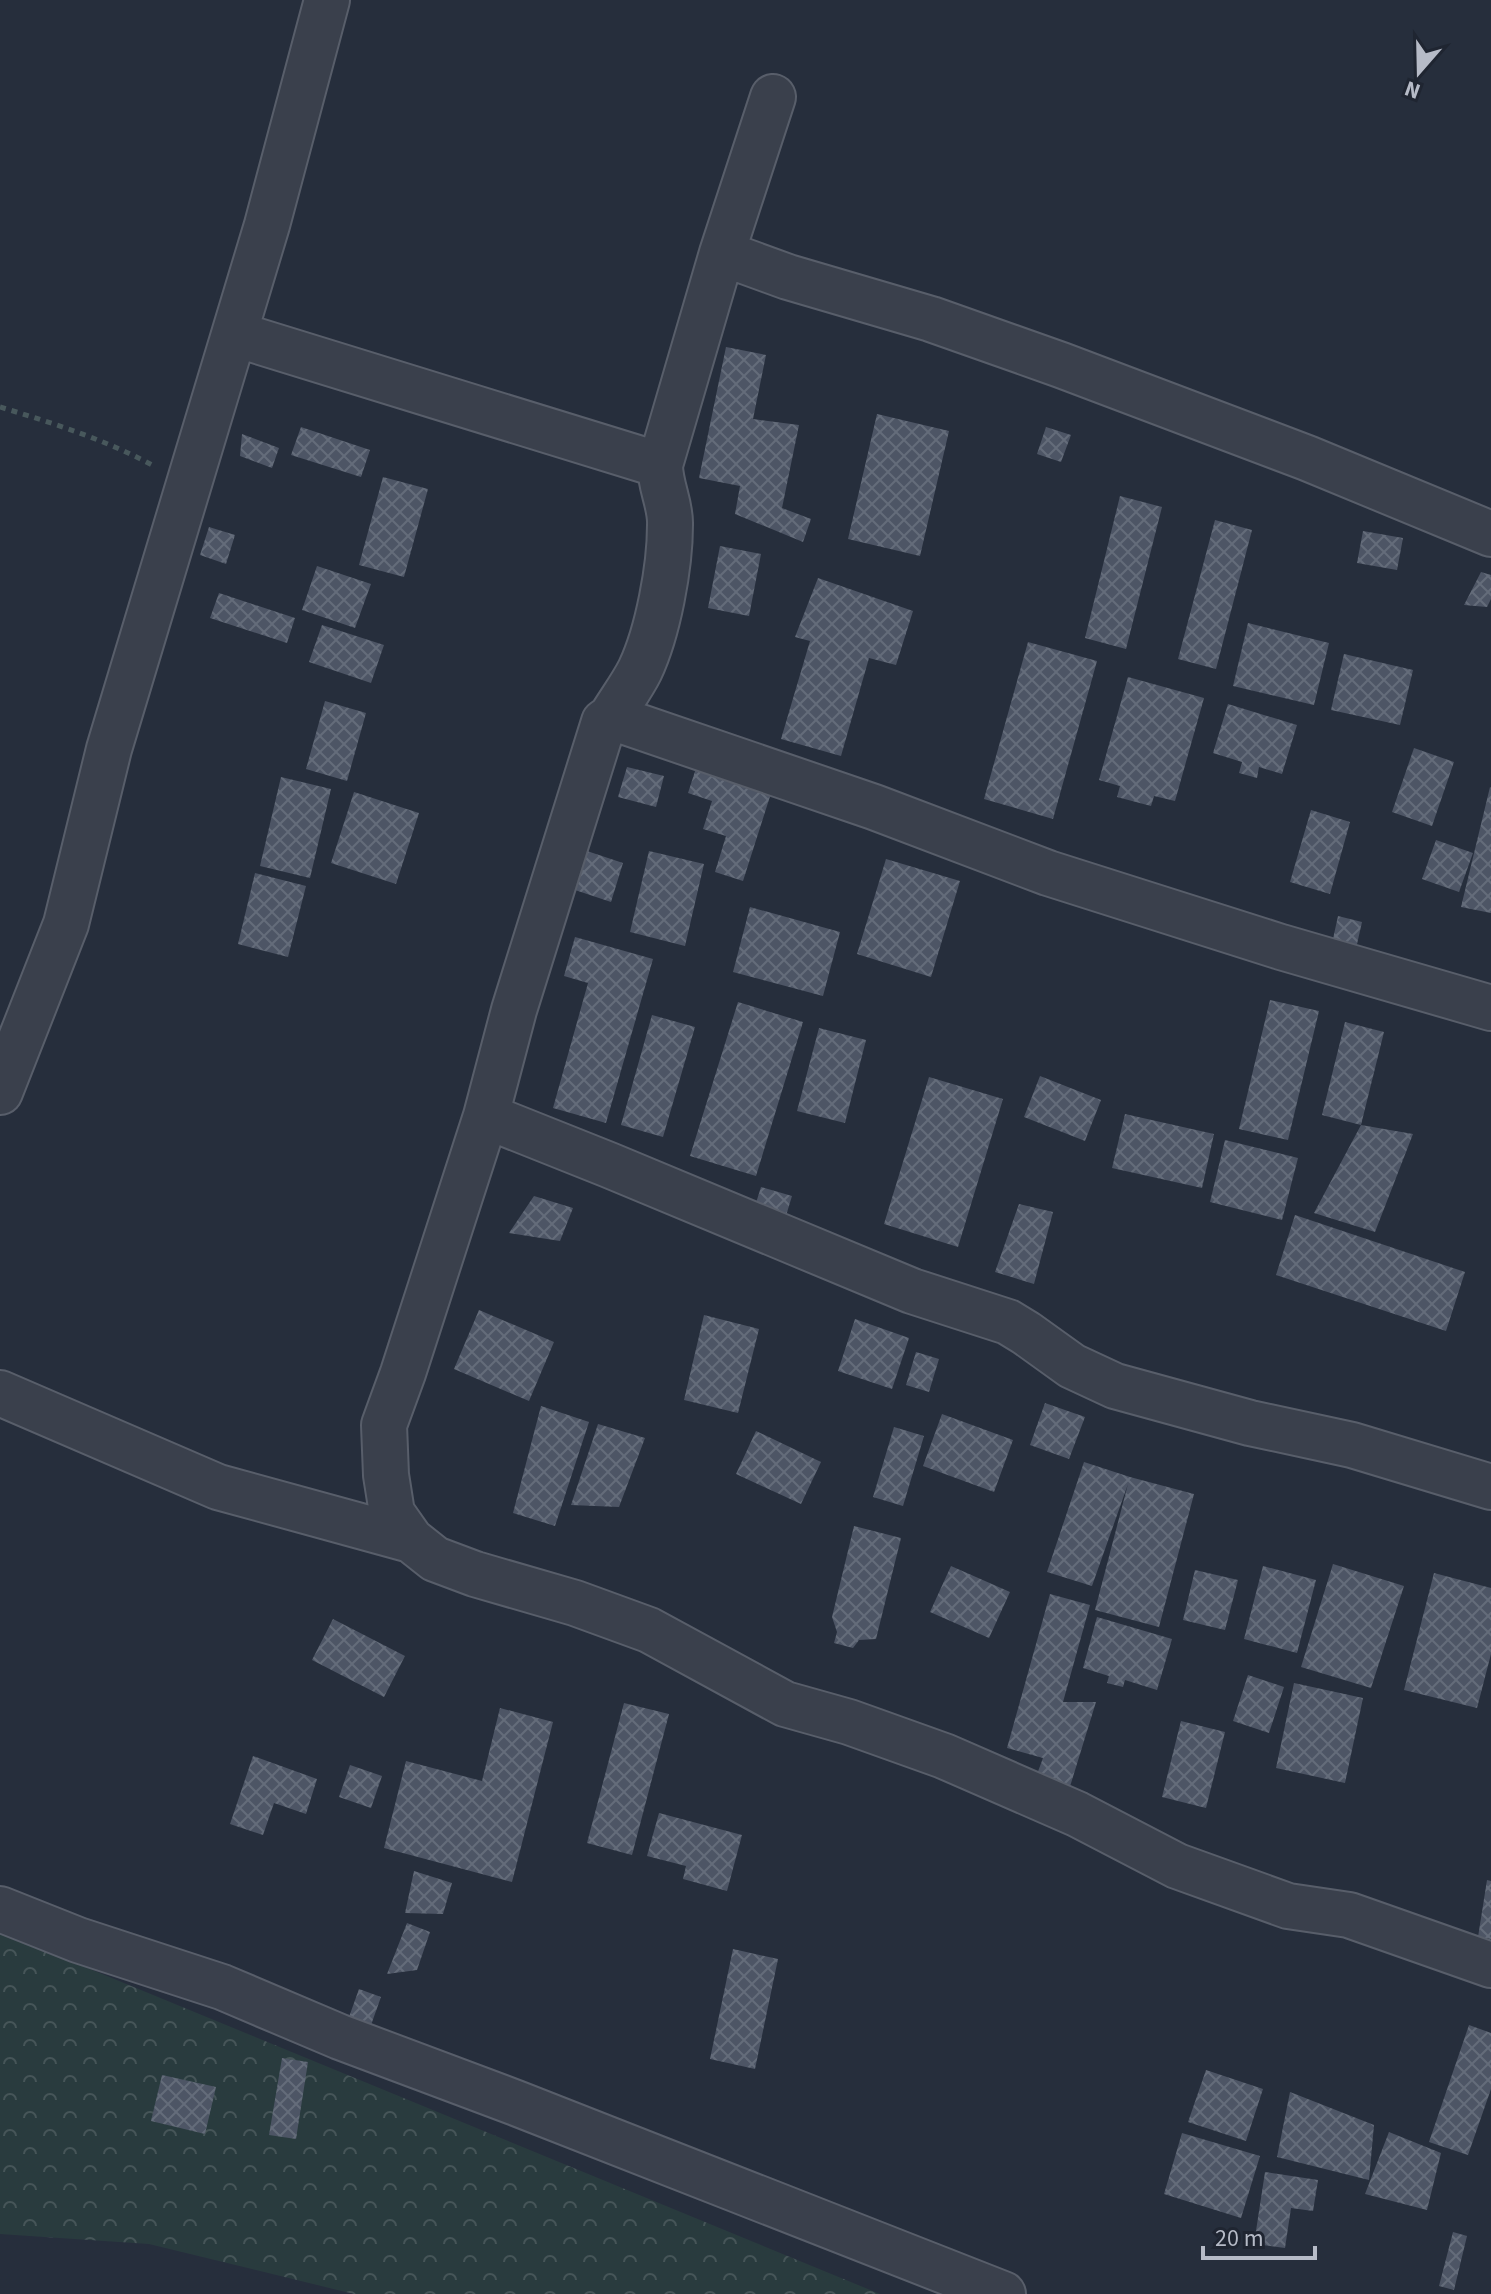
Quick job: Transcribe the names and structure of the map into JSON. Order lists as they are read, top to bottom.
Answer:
{
  "scale_bar": "20 m",
  "north": "bottom"
}
